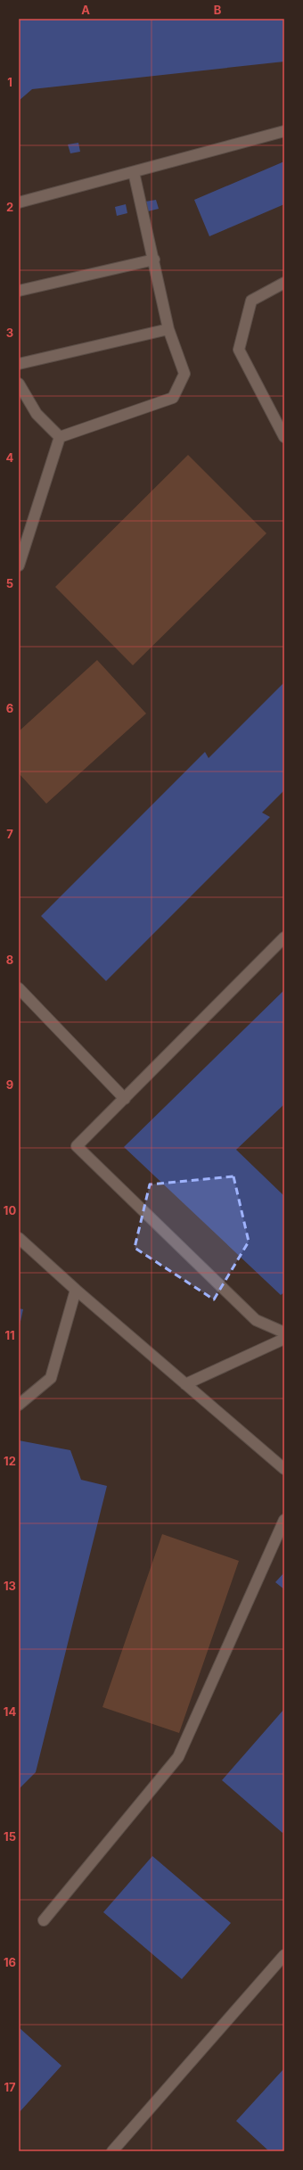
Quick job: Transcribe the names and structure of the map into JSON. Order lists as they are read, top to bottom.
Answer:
{
  "grid": {
    "columns": ["A", "B"],
    "rows": [
      "1",
      "2",
      "3",
      "4",
      "5",
      "6",
      "7",
      "8",
      "9",
      "10",
      "11",
      "12",
      "13",
      "14",
      "15",
      "16",
      "17"
    ]
  }
}
